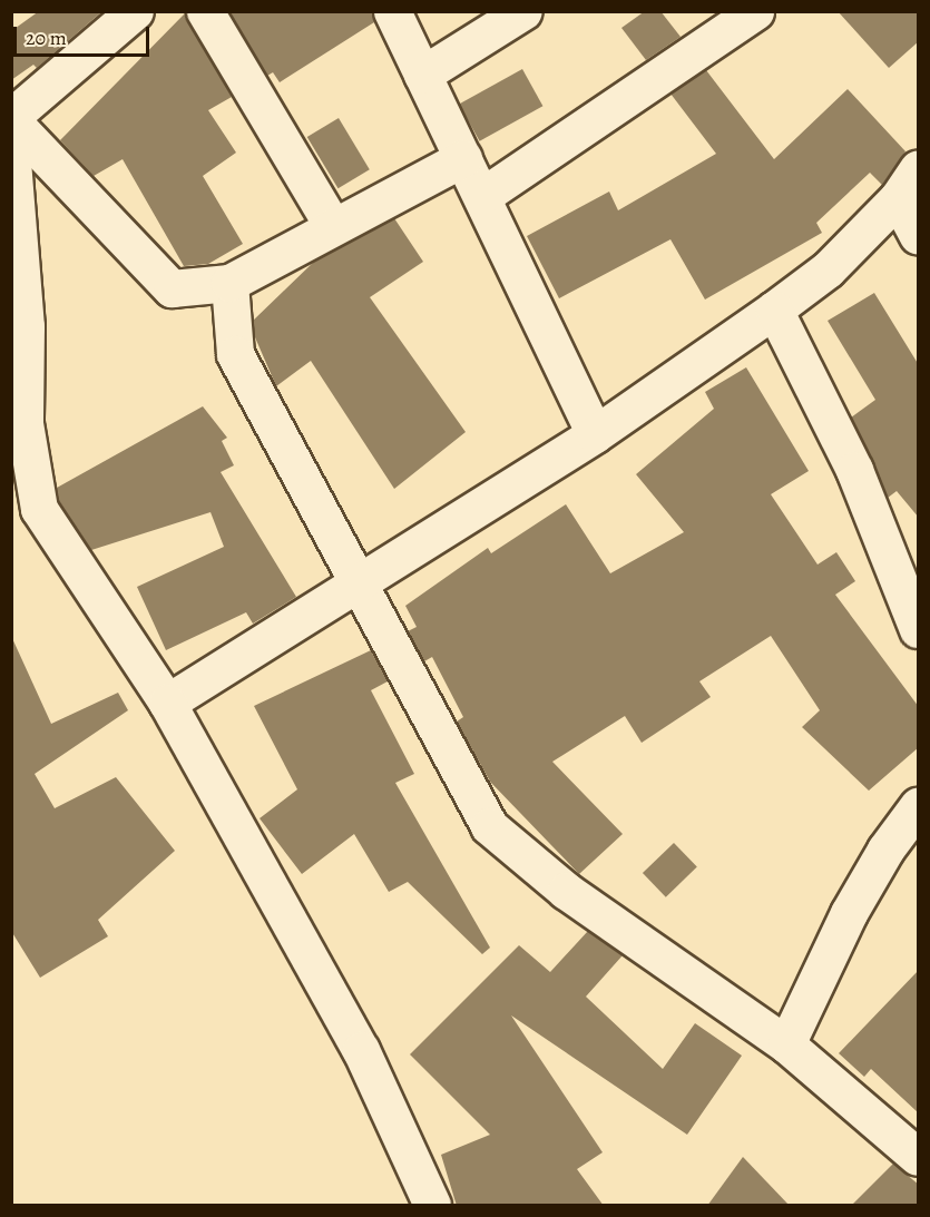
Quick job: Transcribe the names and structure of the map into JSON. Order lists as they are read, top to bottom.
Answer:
{
  "scale_bar": "20 m"
}
